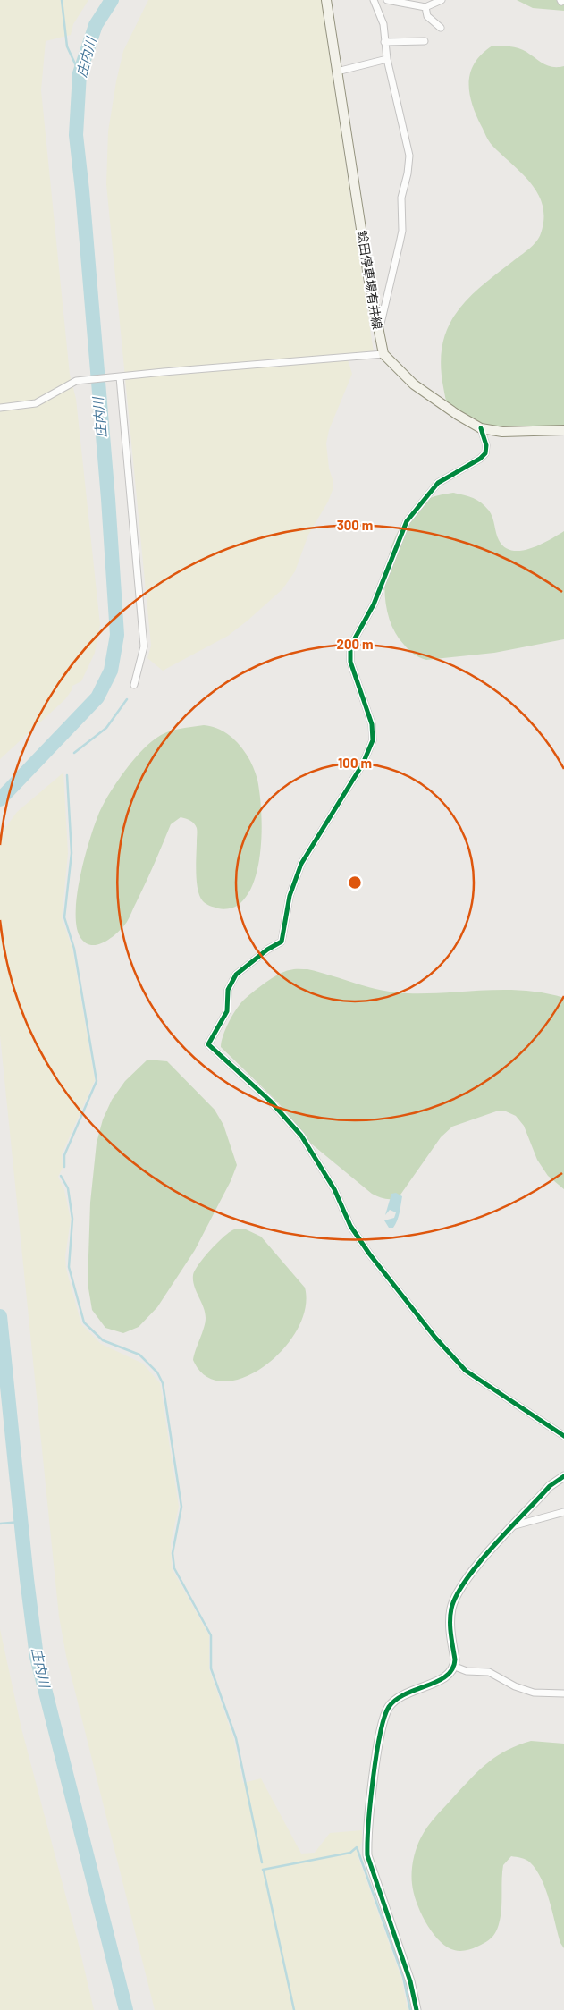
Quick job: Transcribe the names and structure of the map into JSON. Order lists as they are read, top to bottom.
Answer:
{
  "streets": {
    "main road": ["鯰田停車場有井線"]
  },
  "water": ["庄内川"],
  "rings": ["300 m", "200 m", "100 m"]
}
